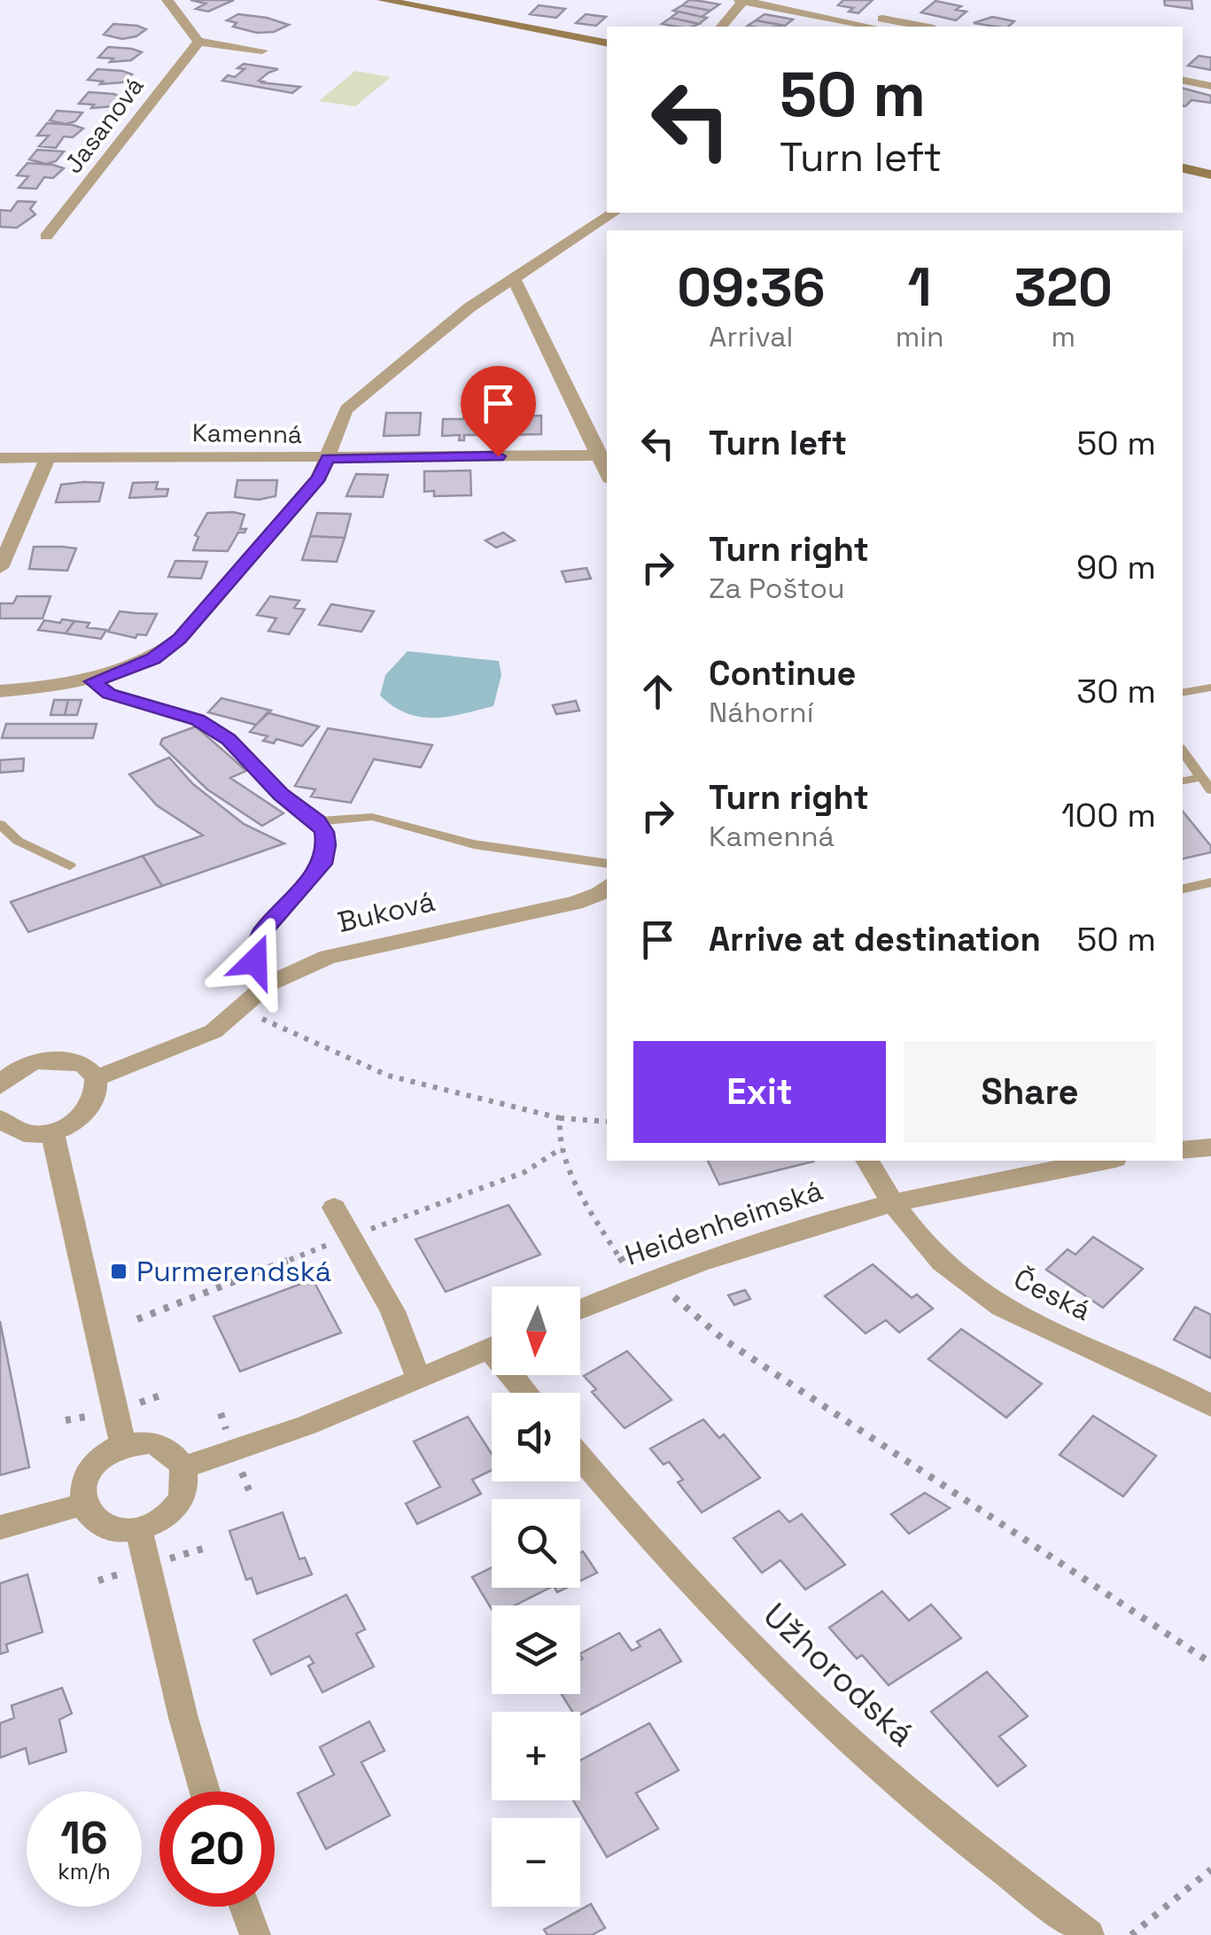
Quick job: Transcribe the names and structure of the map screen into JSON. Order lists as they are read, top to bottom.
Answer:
{
  "streets": {
    "street": [
      "Jasanová",
      "Kamenná",
      "Buková",
      "Heidenheimská",
      "Česká",
      "Užhorodská"
    ]
  },
  "crossings": [
    ["Heidenheimská", "Česká"]
  ],
  "places": {
    "transit": ["Purmerendská"]
  },
  "north": "bottom",
  "page": {
    "turn": ["50 m", "Turn left"],
    "eta": [
      "09:36",
      "Arrival",
      "1",
      "min",
      "320",
      "m"
    ],
    "list": [
      {
        "name": "Turn left",
        "value": "50 m"
      },
      {
        "name": "Turn right",
        "note": "Za Poštou",
        "value": "90 m"
      },
      {
        "name": "Continue",
        "note": "Náhorní",
        "value": "30 m"
      },
      {
        "name": "Turn right",
        "note": "Kamenná",
        "value": "100 m"
      },
      {
        "name": "Arrive at destination",
        "value": "50 m"
      }
    ],
    "buttons": ["Exit", "Share"],
    "map_buttons": ["+", "−"],
    "speed": "16 km/h",
    "limit": "20"
  }
}
